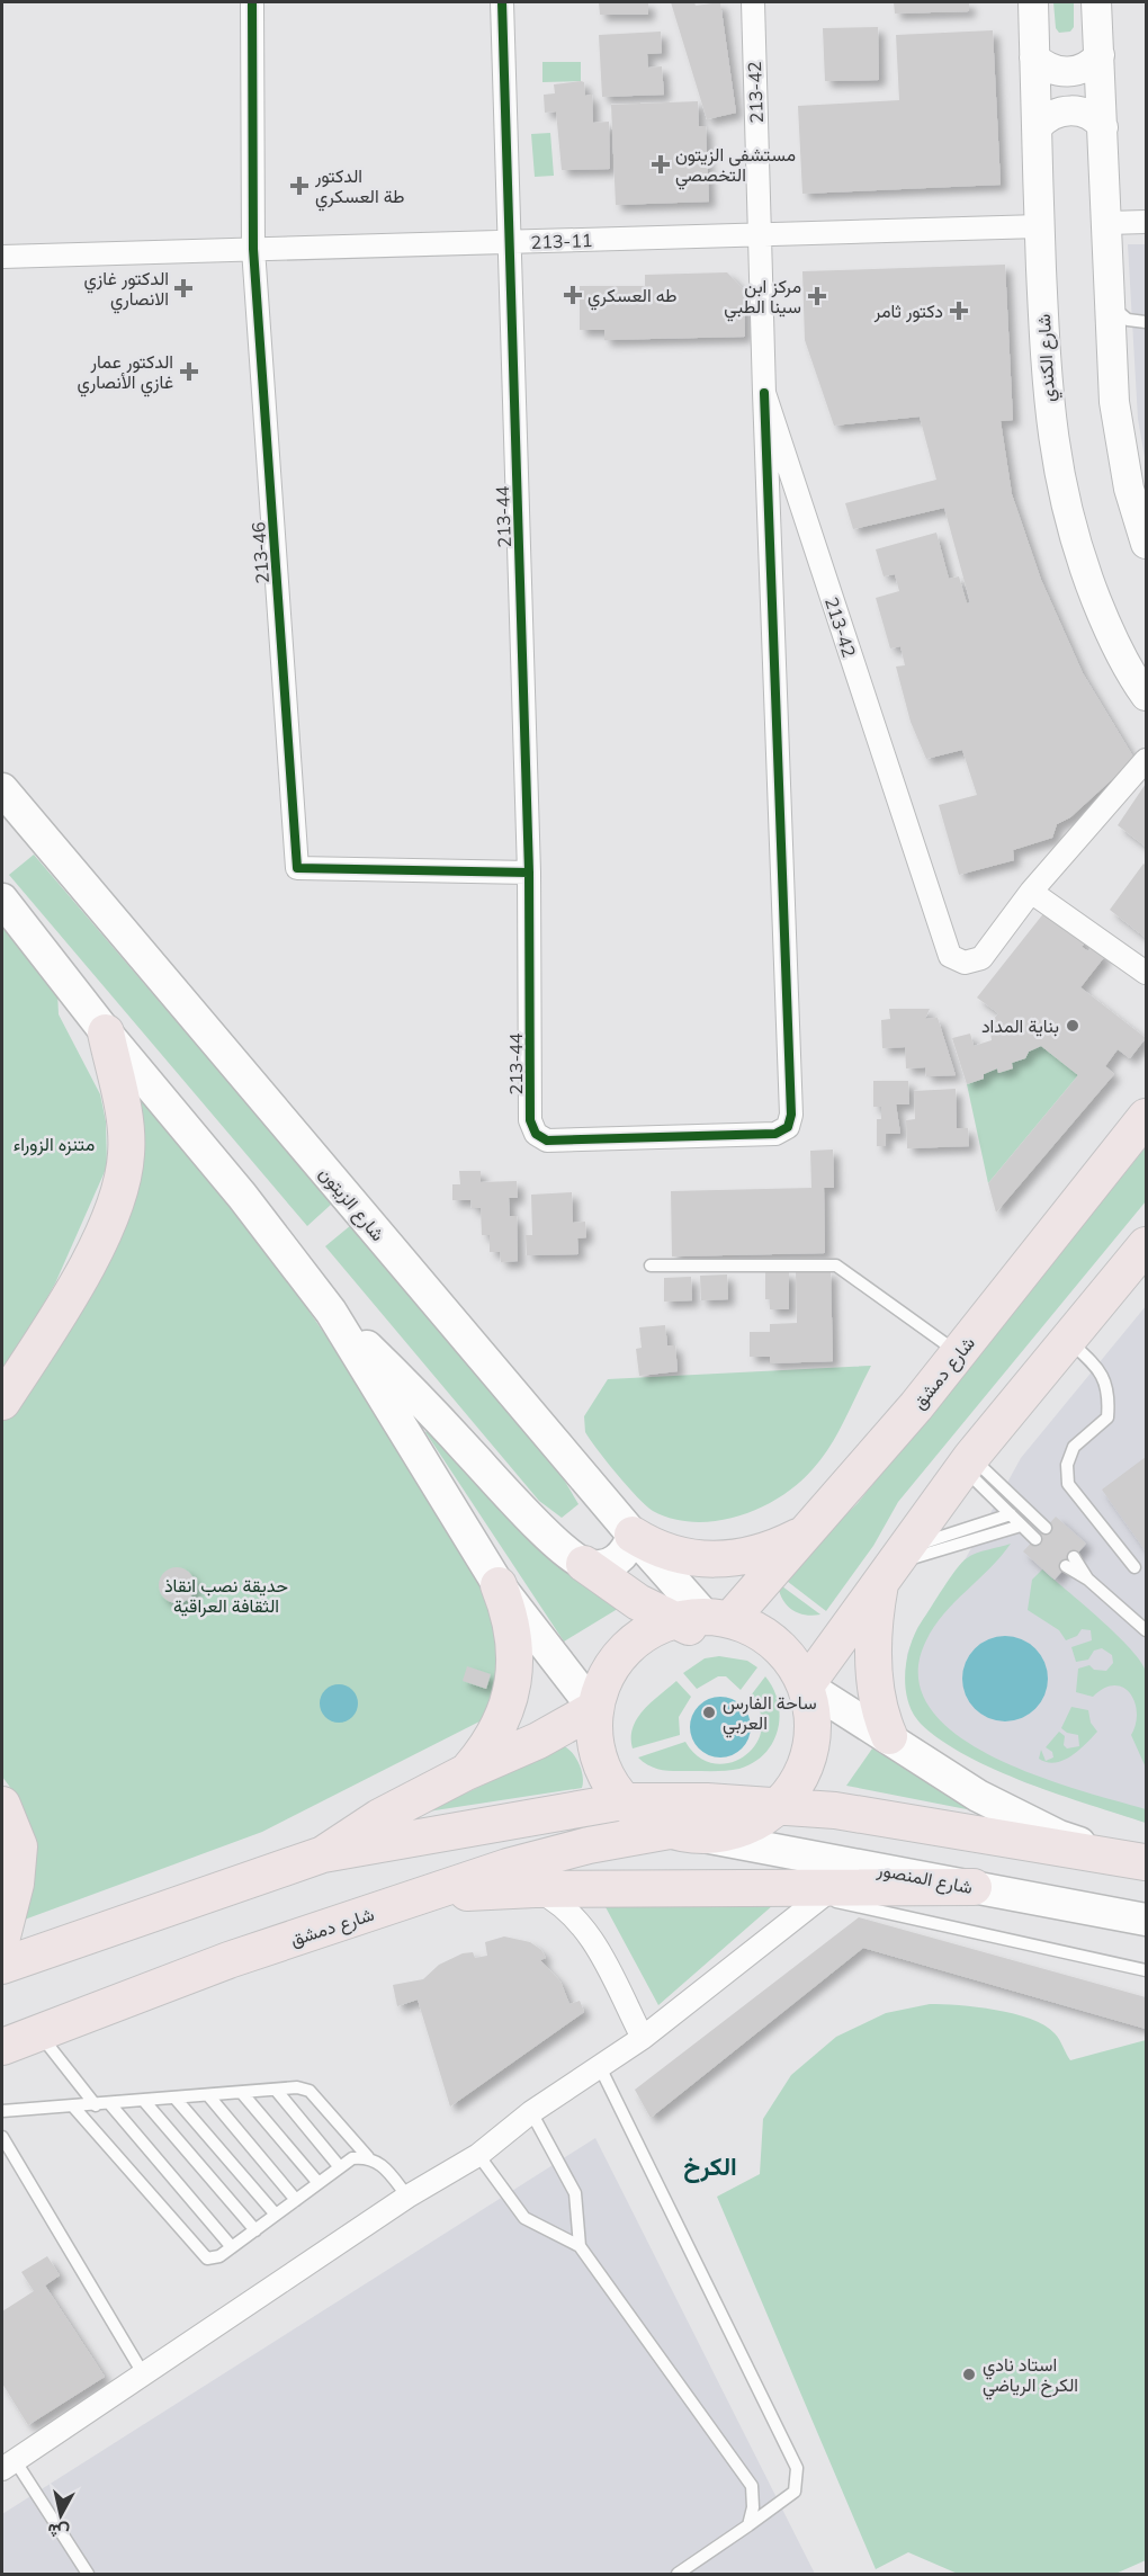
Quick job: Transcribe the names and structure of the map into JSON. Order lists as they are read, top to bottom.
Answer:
{
  "streets": {
    "main road": ["شارع الزيتون", "شارع دمشق", "شارع المنصور"],
    "street": [
      "213-42",
      "213-11",
      "شارع الكندي",
      "213-44",
      "213-46"
    ]
  },
  "crossings": [
    ["213-42", "213-11"],
    ["213-42", "213-44"],
    ["213-11", "شارع الكندي"],
    ["213-11", "213-44"],
    ["213-11", "213-46"],
    ["213-44", "213-46"],
    ["شارع الزيتون", "شارع دمشق"],
    ["شارع دمشق", "شارع المنصور"]
  ],
  "districts": ["الكرخ"],
  "parks": ["متنزه الزوراء", "حديقة نصب انقاذ الثقافة العراقية"],
  "places": {
    "health": [
      "مستشفى الزيتون التخصصي",
      "الدكتور طة العسكري",
      "الدكتور غازي الانصاري",
      "طه العسكري",
      "مركز ابن سينا الطبي",
      "دكتور ثامر",
      "الدكتور عمار غازي الأنصاري"
    ],
    "other": ["بناية المداد", "ساحة الفارس العربي", "استاد نادي الكرخ الرياضي"]
  },
  "north": "bottom"
}
